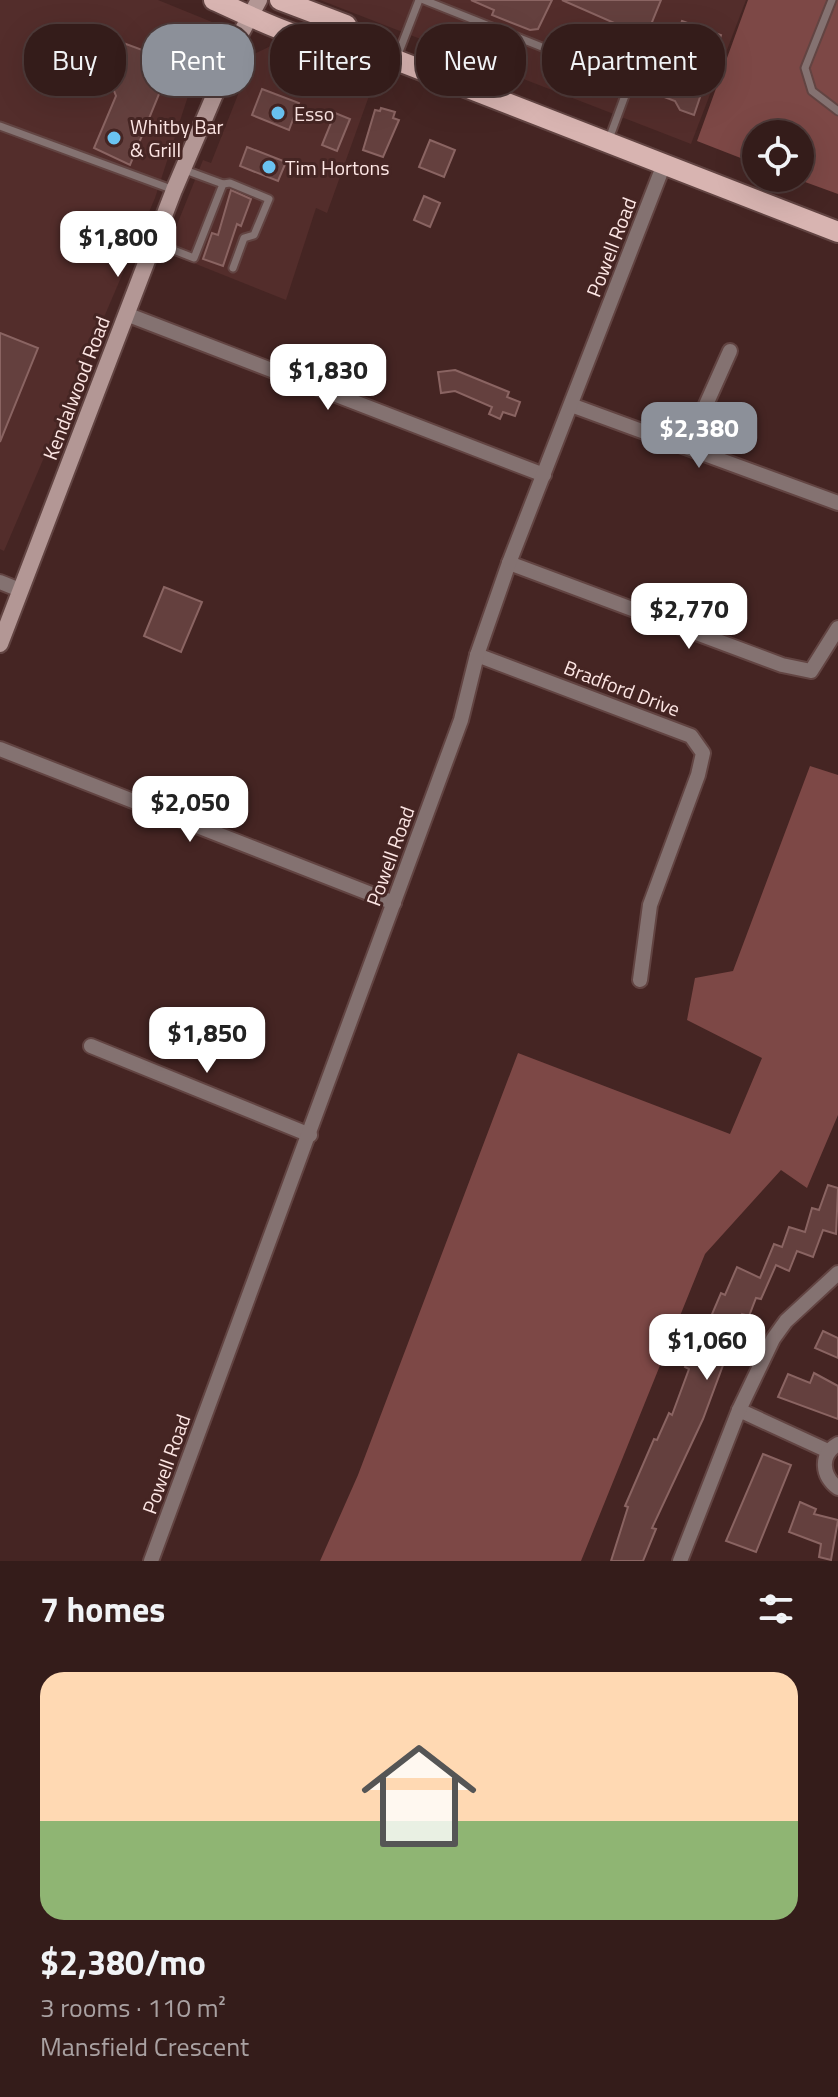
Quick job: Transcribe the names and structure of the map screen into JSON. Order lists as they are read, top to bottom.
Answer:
{
  "streets": {
    "street": ["Powell Road", "Kendalwood Road", "Bradford Drive"]
  },
  "crossings": [
    ["Powell Road", "Bradford Drive"]
  ],
  "places": ["Esso", "Whitby Bar & Grill", "Tim Hortons"],
  "page": {
    "chip": [
      "Buy",
      "Rent",
      "Filters",
      "New",
      "Apartment"
    ],
    "price": [
      "$1,800",
      "$1,830",
      "$2,380",
      "$2,770",
      "$2,050",
      "$1,850",
      "$1,060"
    ],
    "heading": "7 homes",
    "list": [
      {
        "name": "$2,380/mo",
        "note": "3 rooms · 110 m² · Mansfield Crescent"
      }
    ]
  }
}
